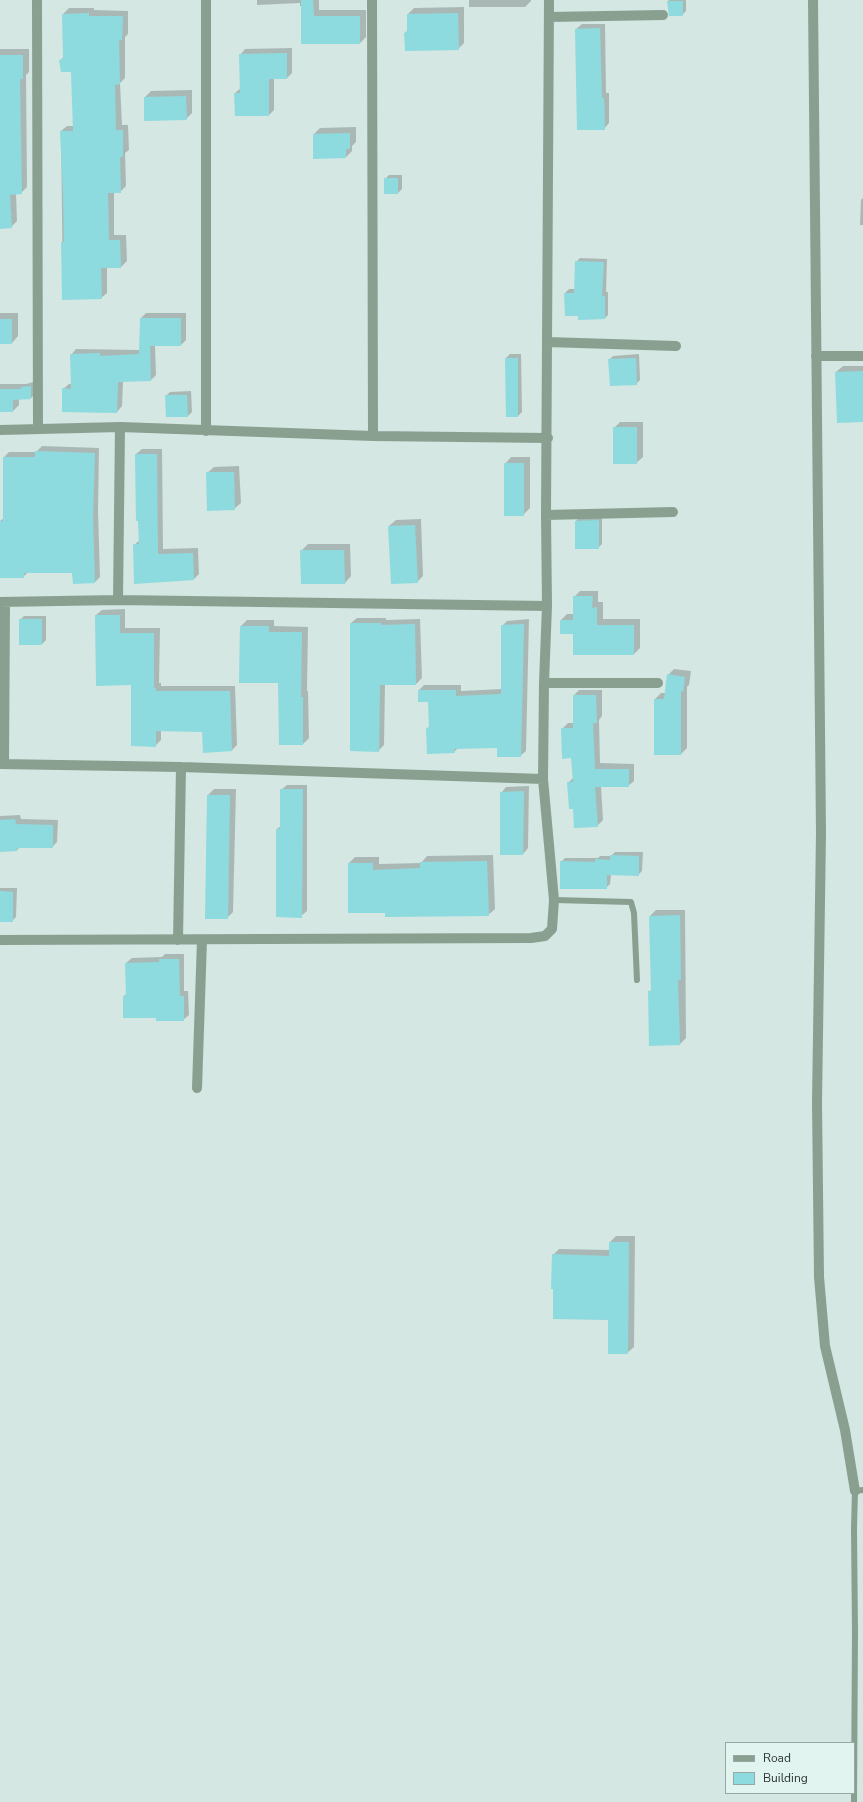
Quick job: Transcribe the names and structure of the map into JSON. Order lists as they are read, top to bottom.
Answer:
{
  "legend": ["Road", "Building"]
}
